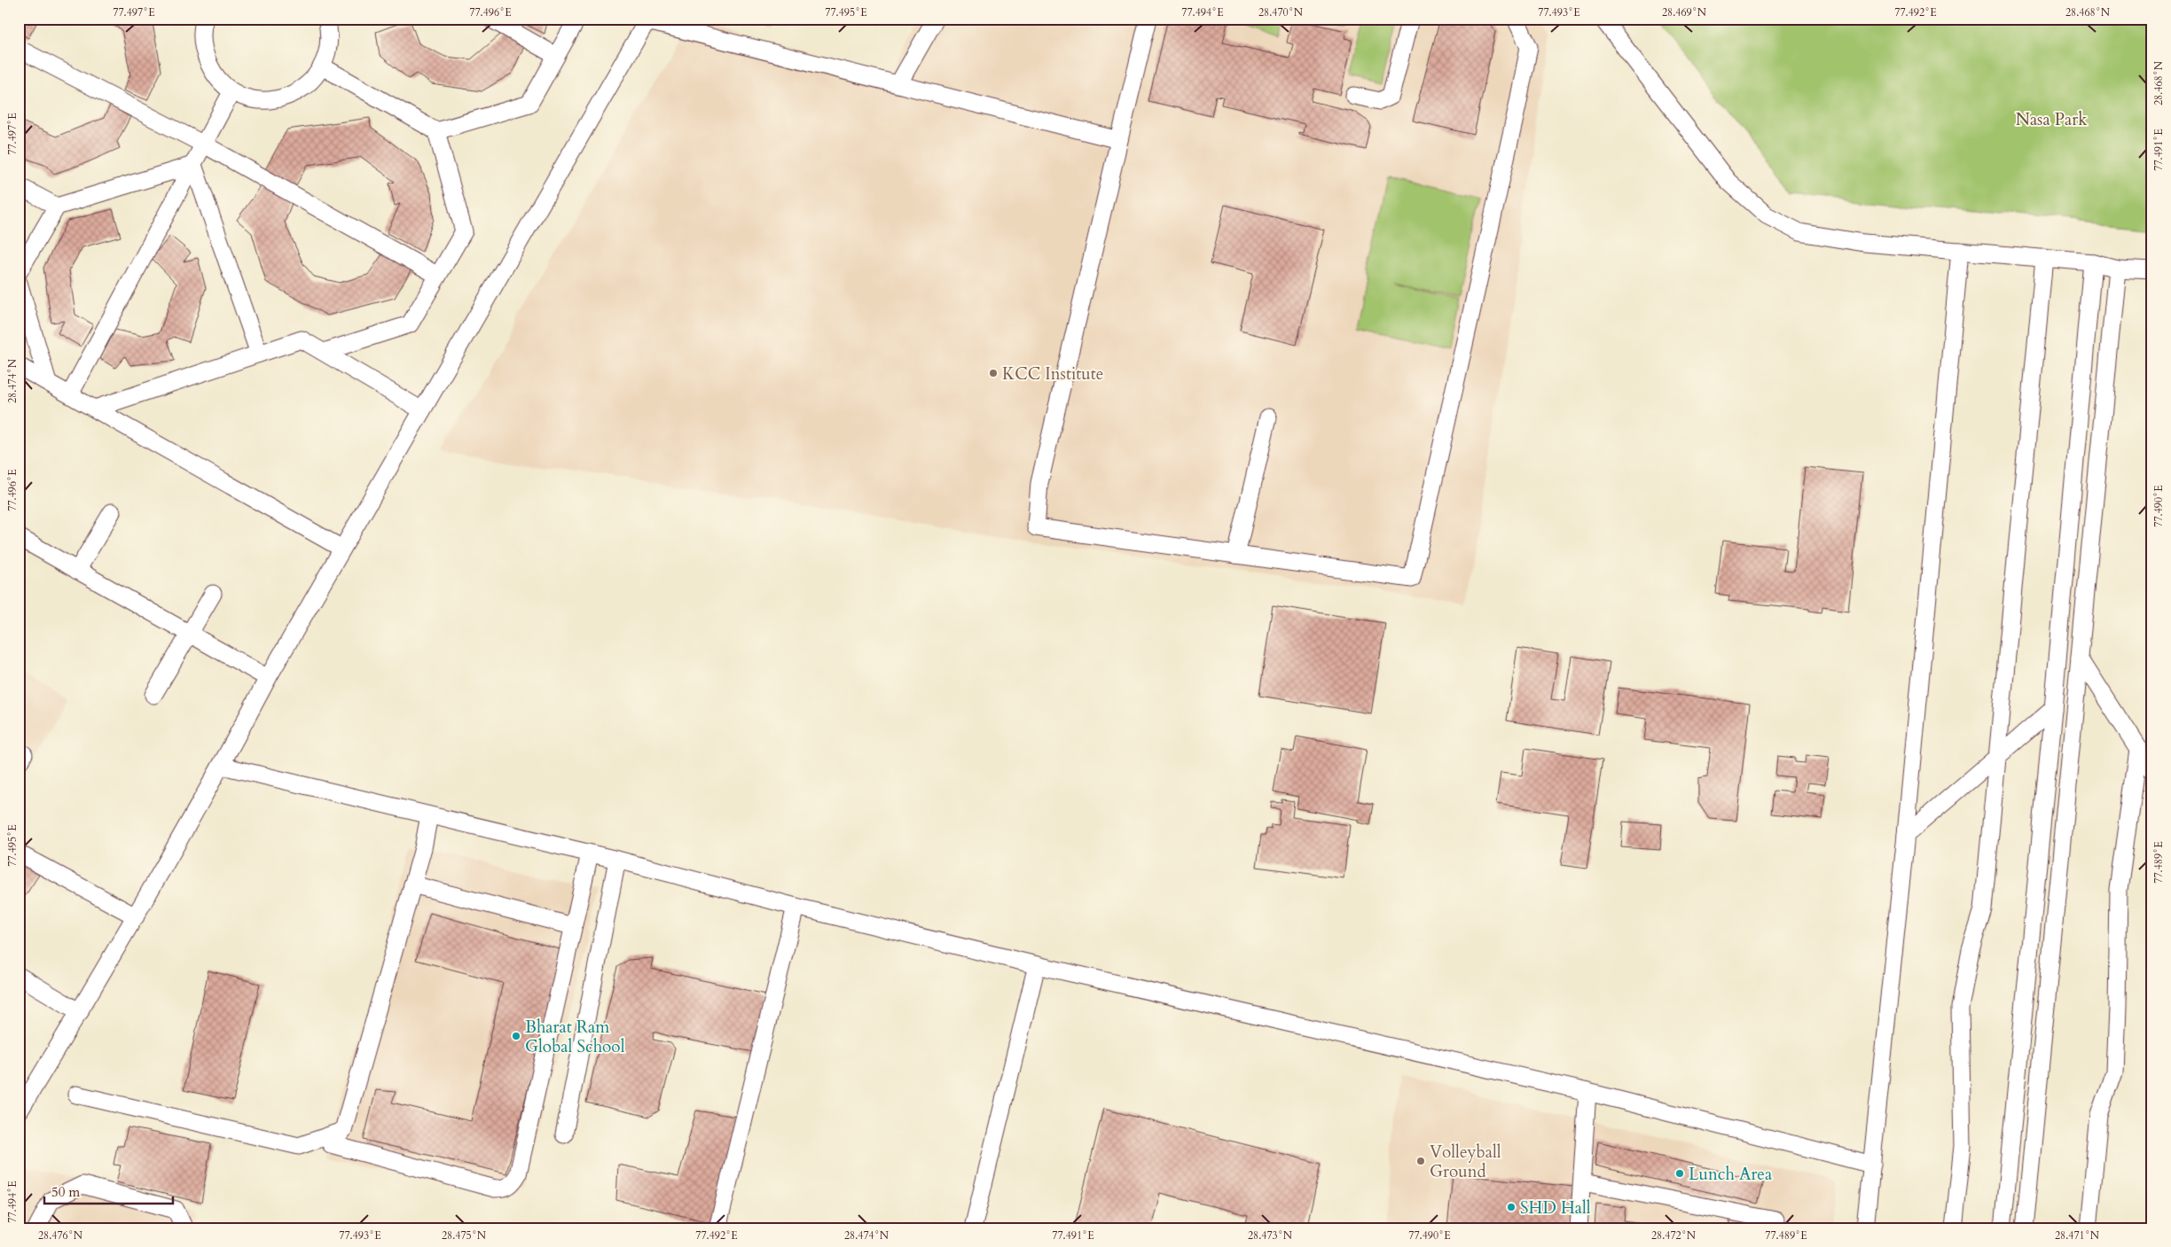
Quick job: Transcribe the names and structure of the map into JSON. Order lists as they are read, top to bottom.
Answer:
{
  "parks": ["Nasa Park"],
  "places": [
    "KCC Institute",
    "Bharat Ram Global School",
    "Volleyball Ground",
    "Lunch Area",
    "SHD Hall"
  ],
  "scale_bar": "50 m",
  "coordinates": [
    "77.497°E",
    "77.496°E",
    "77.495°E",
    "77.494°E",
    "28.470°N",
    "77.493°E",
    "28.469°N",
    "77.492°E",
    "28.468°N",
    "77.491°E",
    "28.474°N",
    "77.490°E",
    "77.489°E",
    "28.476°N",
    "28.475°N",
    "28.473°N",
    "28.472°N",
    "28.471°N"
  ]
}
